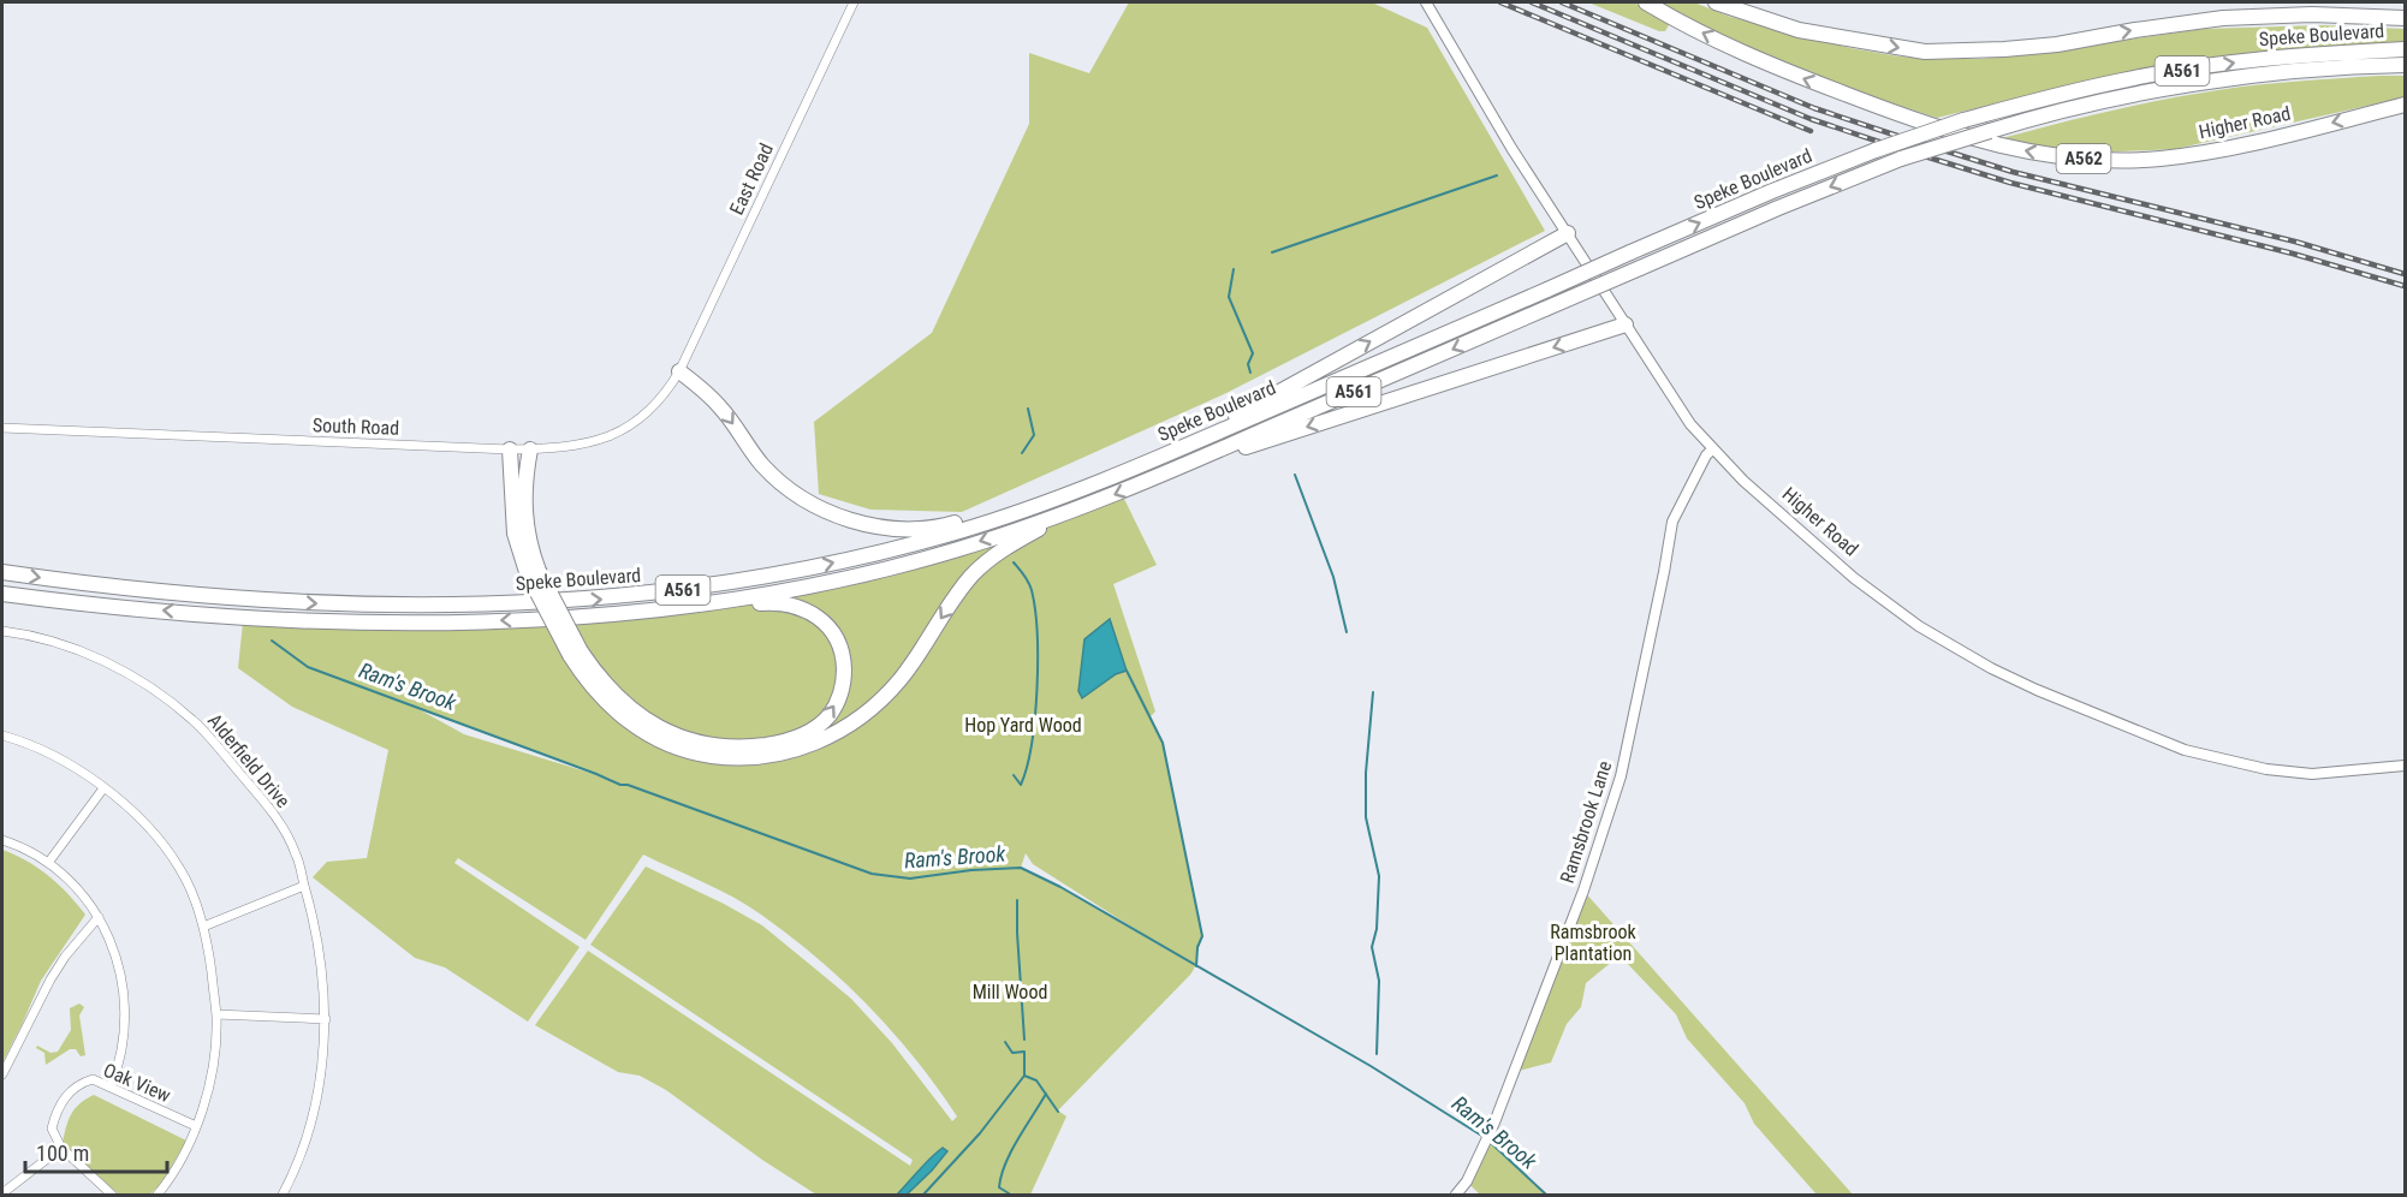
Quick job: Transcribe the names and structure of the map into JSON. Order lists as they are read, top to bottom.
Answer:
{
  "streets": {
    "highway": [
      "Speke Boulevard",
      "A561",
      "Higher Road",
      "A562"
    ],
    "street": [
      "East Road",
      "South Road",
      "Alderfield Drive",
      "Ramsbrook Lane",
      "Oak View"
    ]
  },
  "crossings": [
    ["Higher Road", "Ramsbrook Lane"],
    ["East Road", "South Road"]
  ],
  "one_way": ["Higher Road"],
  "water": ["Ram's Brook"],
  "parks": ["Hop Yard Wood", "Ramsbrook Plantation", "Mill Wood"],
  "scale_bar": "100 m"
}
